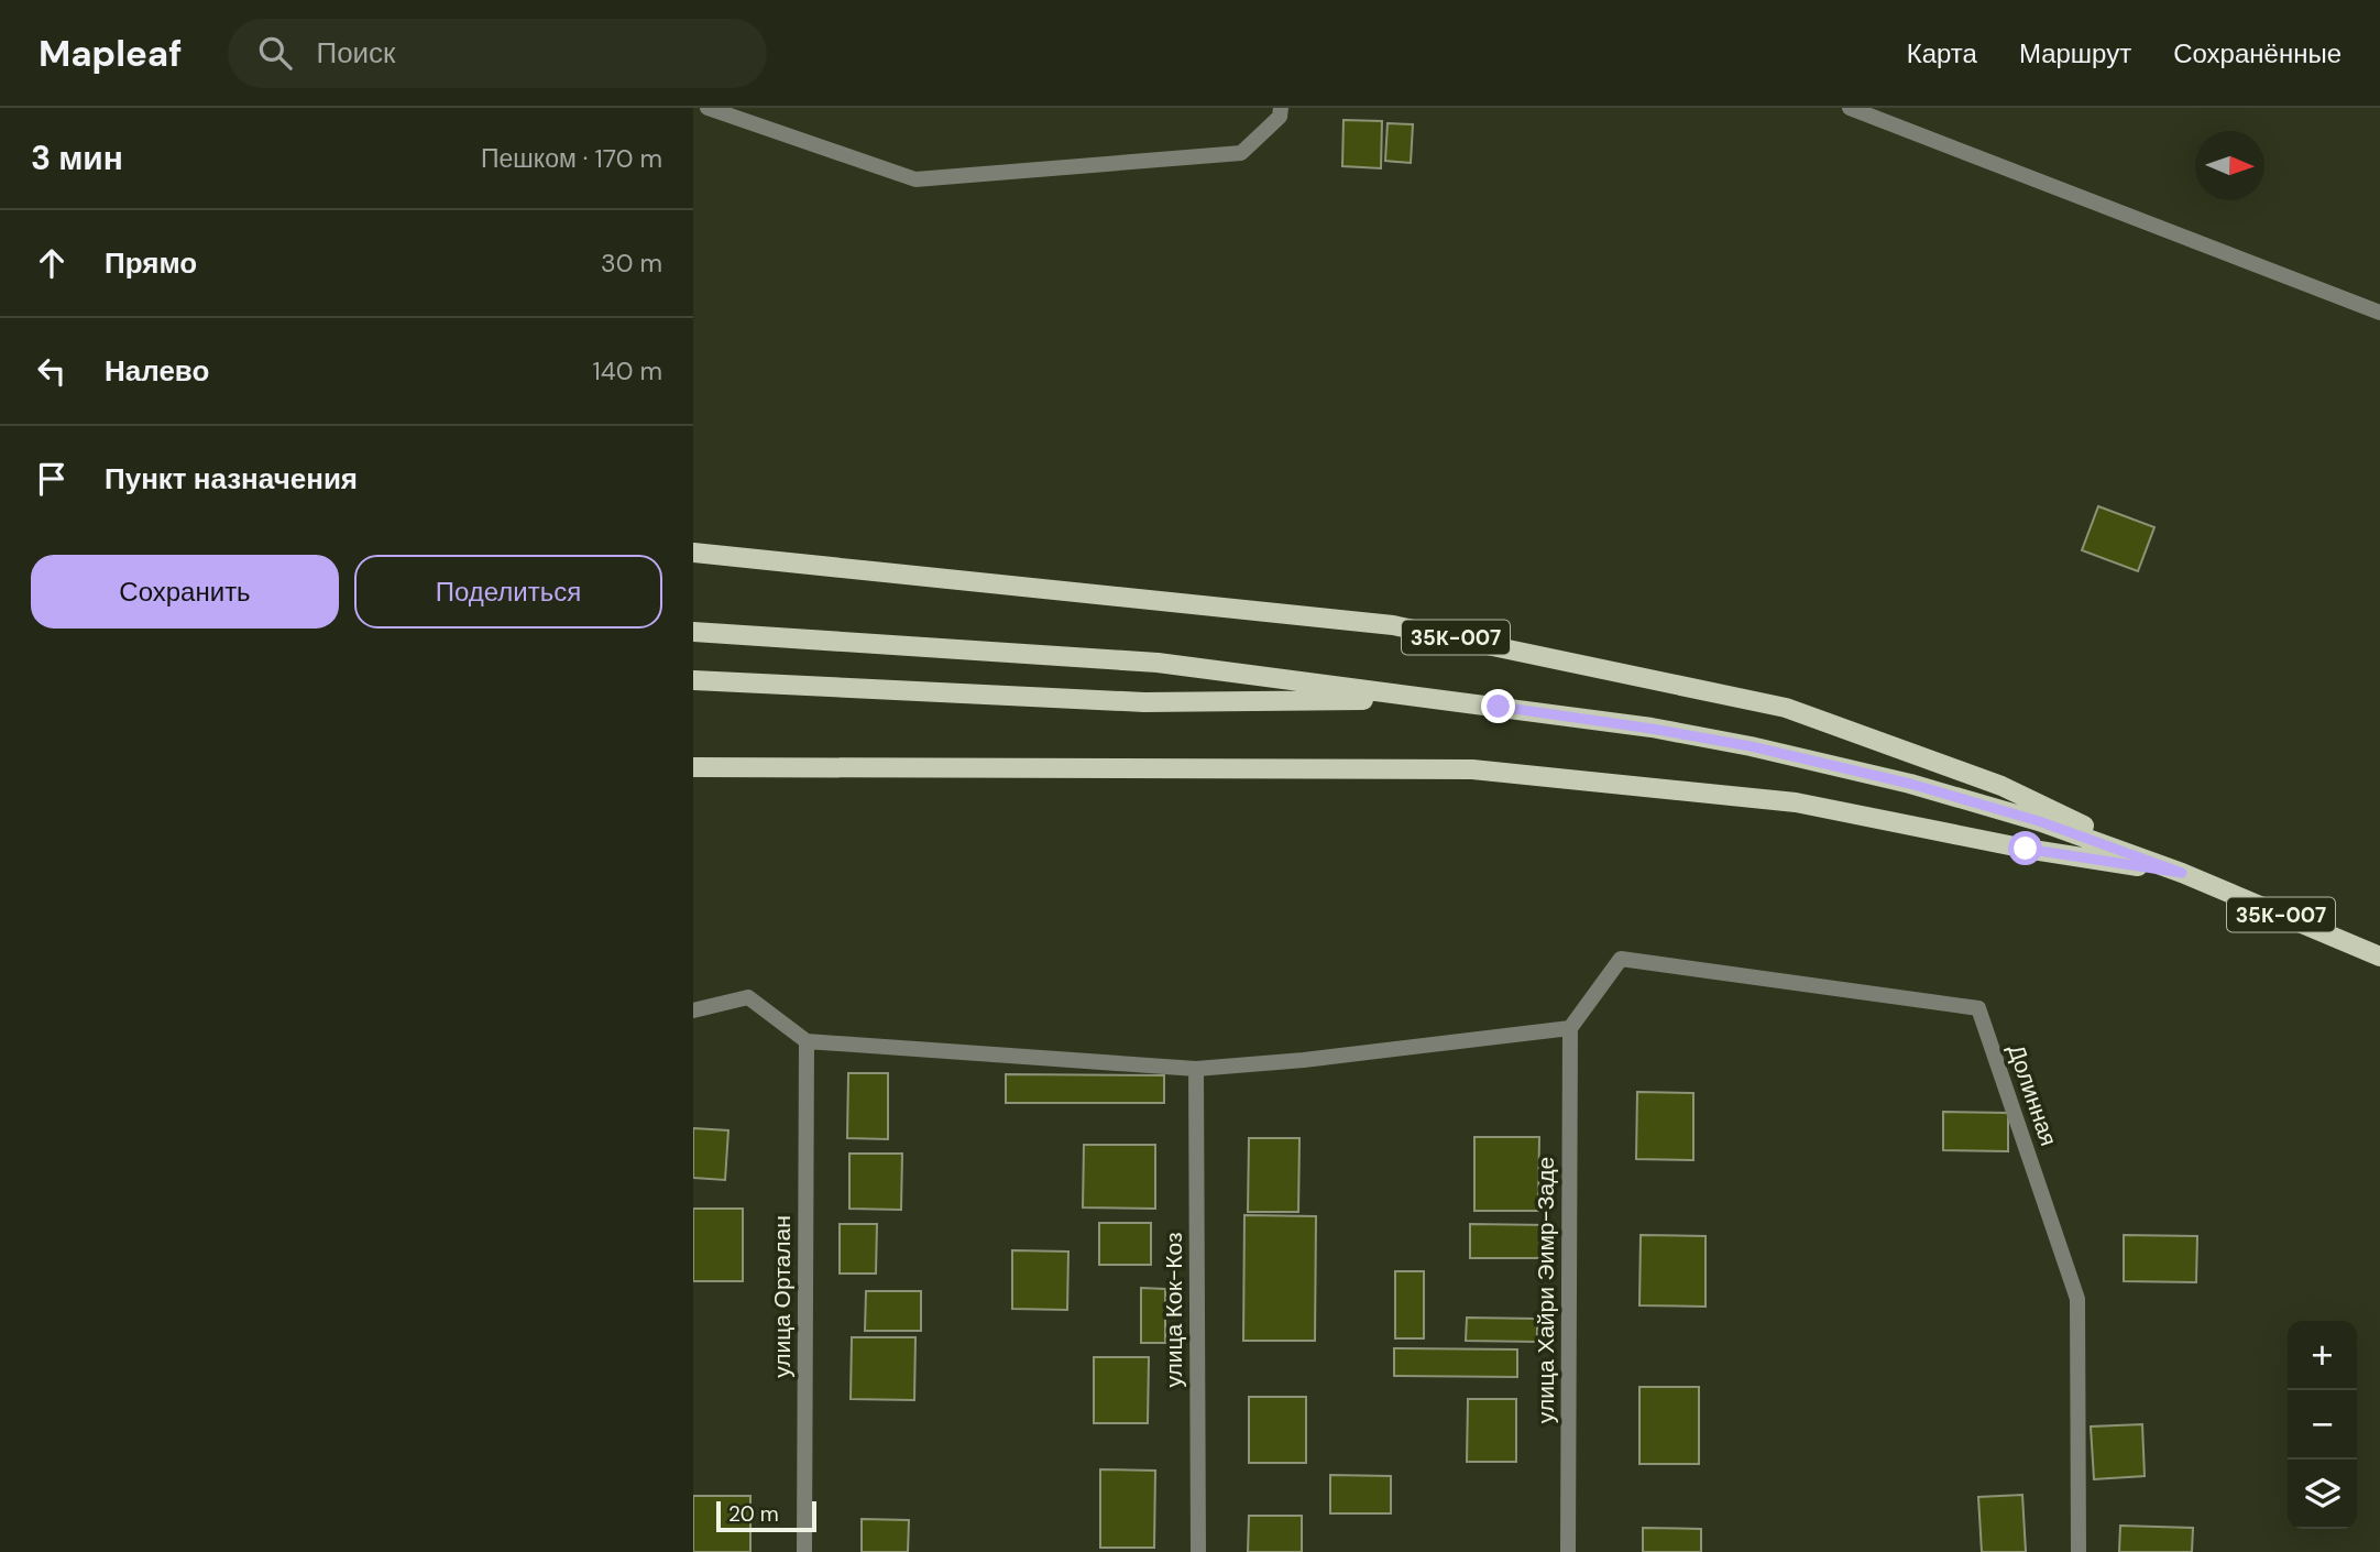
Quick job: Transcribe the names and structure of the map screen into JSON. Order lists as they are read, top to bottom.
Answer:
{
  "streets": {
    "main road": ["35К-007"],
    "street": [
      "Долинная",
      "улица Хайри Эимр-Заде",
      "улица Орталан",
      "улица Кок-Коз"
    ]
  },
  "crossings": [
    ["Долинная", "улица Хайри Эимр-Заде"]
  ],
  "scale_bar": "20 m",
  "north": "right",
  "page": {
    "header": "Mapleaf",
    "search": "Поиск",
    "nav": ["Карта", "Маршрут", "Сохранённые"],
    "heading": ["3 мин", "Пешком · 170 m"],
    "list": [
      ["Прямо", "30 m"],
      ["Налево", "140 m"],
      "Пункт назначения"
    ],
    "buttons": ["Сохранить", "Поделиться"],
    "map_buttons": ["+", "−"],
    "scale": "20 m"
  }
}
